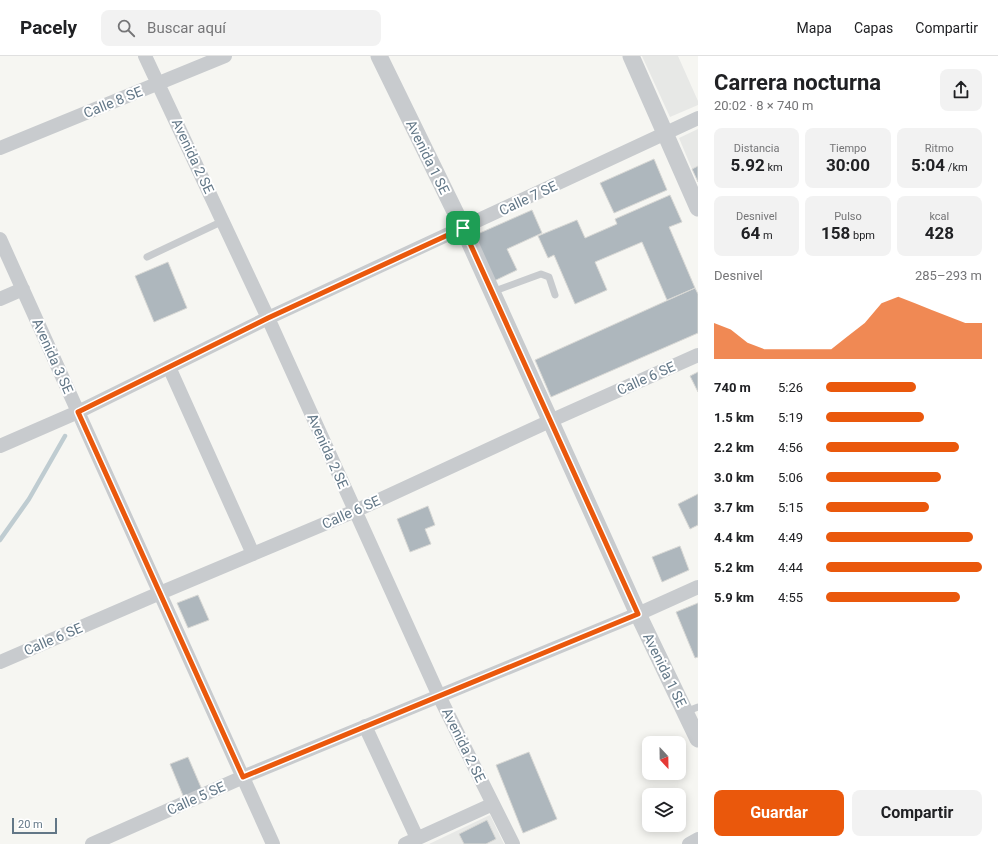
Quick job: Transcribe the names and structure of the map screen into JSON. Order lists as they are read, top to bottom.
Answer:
{
  "streets": {
    "street": [
      "Calle 8 SE",
      "Avenida 2 SE",
      "Avenida 1 SE",
      "Calle 7 SE",
      "Avenida 3 SE",
      "Calle 6 SE",
      "Calle 5 SE"
    ]
  },
  "crossings": [
    ["Calle 8 SE", "Avenida 2 SE"],
    ["Avenida 2 SE", "Calle 7 SE"],
    ["Avenida 2 SE", "Calle 6 SE"],
    ["Avenida 2 SE", "Calle 5 SE"],
    ["Avenida 1 SE", "Calle 7 SE"],
    ["Avenida 1 SE", "Calle 6 SE"],
    ["Avenida 1 SE", "Calle 5 SE"],
    ["Calle 7 SE", "Avenida 3 SE"],
    ["Avenida 3 SE", "Calle 6 SE"],
    ["Avenida 3 SE", "Calle 5 SE"]
  ],
  "scale_bar": "20 m",
  "north": "bottom",
  "page": {
    "header": "Pacely",
    "search": "Buscar aquí",
    "nav": ["Mapa", "Capas", "Compartir"],
    "heading": ["Carrera nocturna", "20:02 · 8 × 740 m"],
    "stats": [
      ["Distancia", "5.92 km"],
      ["Tiempo", "30:00"],
      ["Ritmo", "5:04 /km"],
      ["Desnivel", "64 m"],
      ["Pulso", "158 bpm"],
      ["kcal", "428"]
    ],
    "chart": ["Desnivel", "285–293 m"],
    "list": [
      {
        "name": "740 m",
        "note": "5:26"
      },
      {
        "name": "1.5 km",
        "note": "5:19"
      },
      {
        "name": "2.2 km",
        "note": "4:56"
      },
      {
        "name": "3.0 km",
        "note": "5:06"
      },
      {
        "name": "3.7 km",
        "note": "5:15"
      },
      {
        "name": "4.4 km",
        "note": "4:49"
      },
      {
        "name": "5.2 km",
        "note": "4:44"
      },
      {
        "name": "5.9 km",
        "note": "4:55"
      }
    ],
    "buttons": ["Guardar", "Compartir"],
    "scale": "20 m"
  }
}
